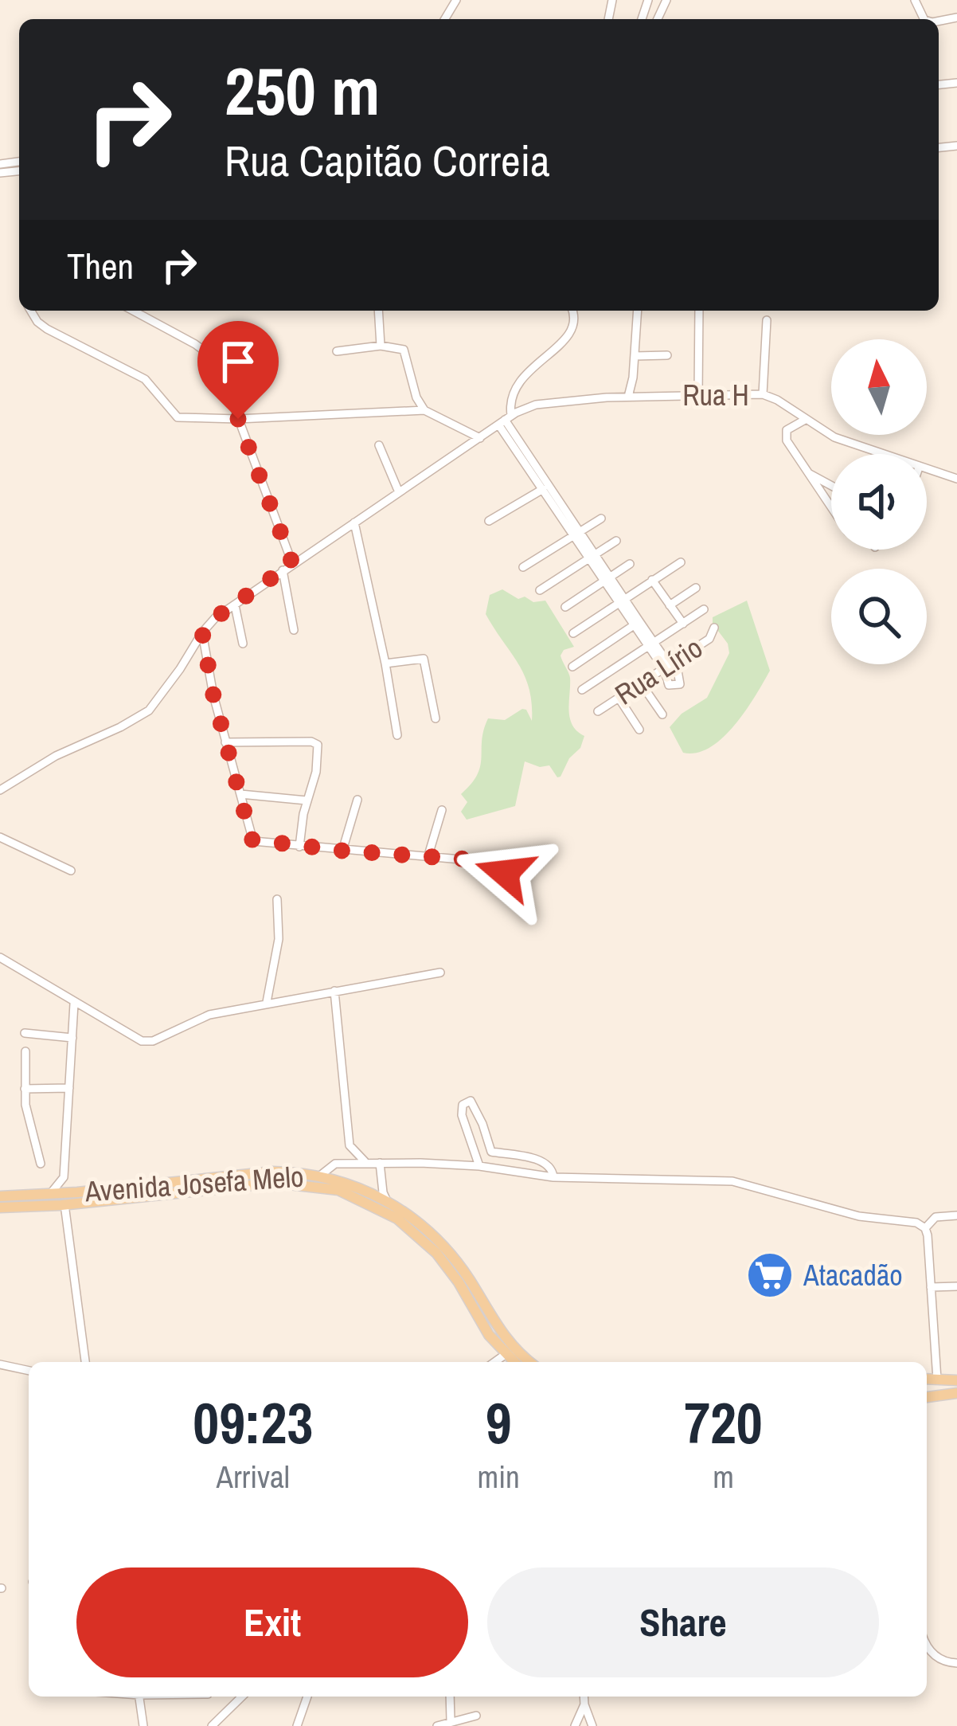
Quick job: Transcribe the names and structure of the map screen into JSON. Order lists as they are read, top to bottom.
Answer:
{
  "streets": {
    "main road": ["Avenida Josefa Melo"],
    "street": ["Rua H", "Rua Lírio"]
  },
  "places": {
    "supermarket": ["Atacadão"]
  },
  "north": "top",
  "page": {
    "turn": ["250 m", "Rua Capitão Correia"],
    "then": "Then",
    "eta": [
      "09:23",
      "Arrival",
      "9",
      "min",
      "720",
      "m"
    ],
    "buttons": ["Exit", "Share"]
  }
}
